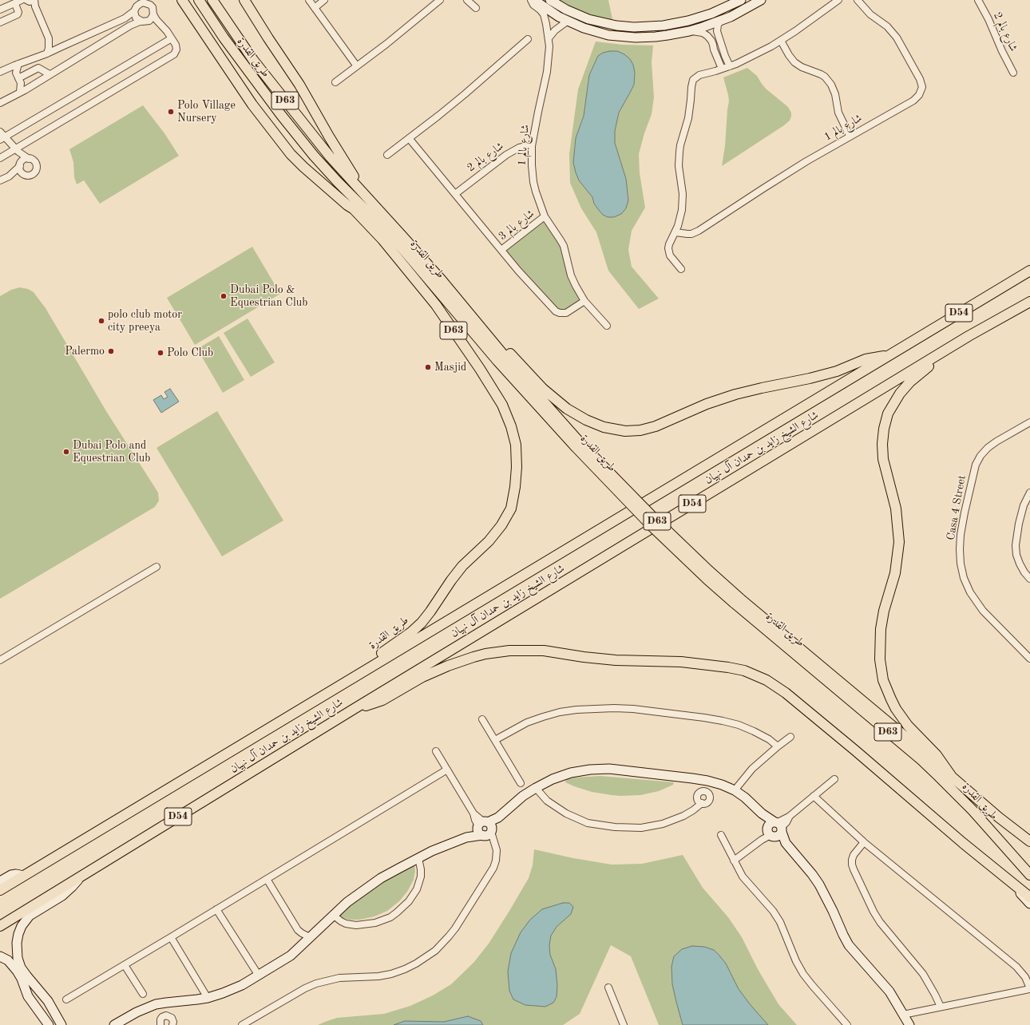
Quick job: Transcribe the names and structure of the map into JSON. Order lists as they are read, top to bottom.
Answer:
{
  "streets": {
    "main road": [
      "طريق القدرة",
      "D63",
      "D54",
      "شارع الشيخ زايد بن حمدان آل نهيان"
    ],
    "street": [
      "شارع بالم 2",
      "شارع بالم 1",
      "شارع بالم 3",
      "Casa 4 Street"
    ]
  },
  "crossings": [
    ["شارع بالم 2", "شارع بالم 1"],
    ["طريق القدرة", "شارع الشيخ زايد بن حمدان آل نهيان"],
    ["شارع بالم 1", "شارع بالم 3"]
  ],
  "places": [
    "Polo Village Nursery",
    "Dubai Polo & Equestrian Club",
    "polo club motor city preeya",
    "Palermo",
    "Polo Club",
    "Masjid",
    "Dubai Polo and Equestrian Club"
  ]
}
